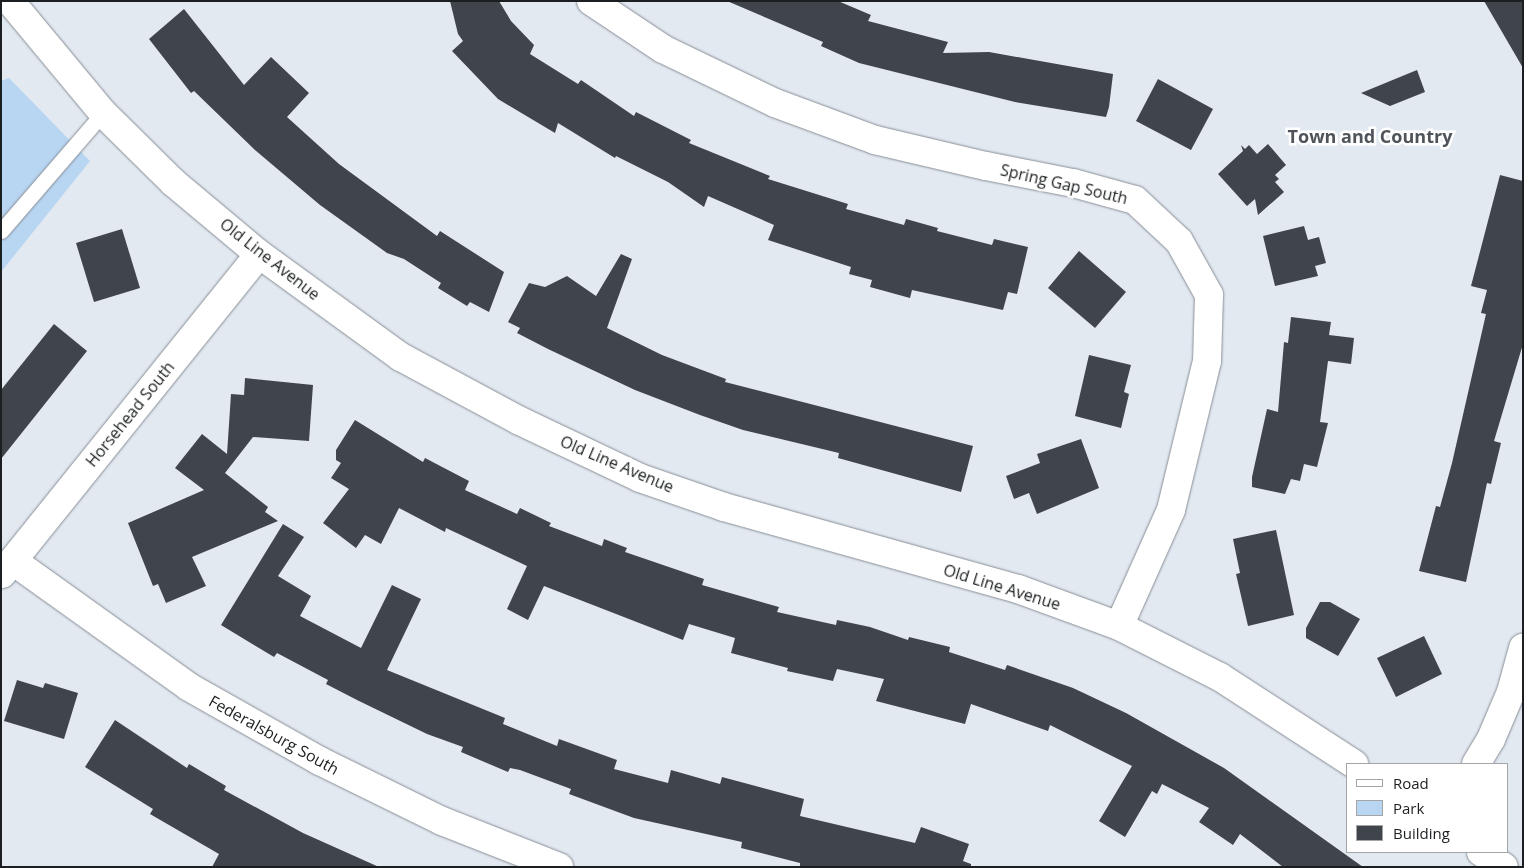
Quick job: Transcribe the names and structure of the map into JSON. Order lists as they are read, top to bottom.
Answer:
{
  "streets": {
    "street": [
      "Spring Gap South",
      "Old Line Avenue",
      "Horsehead South",
      "Federalsburg South"
    ]
  },
  "crossings": [
    ["Spring Gap South", "Old Line Avenue"],
    ["Old Line Avenue", "Horsehead South"],
    ["Horsehead South", "Federalsburg South"]
  ],
  "districts": ["Town and Country"],
  "legend": ["Road", "Park", "Building"]
}
